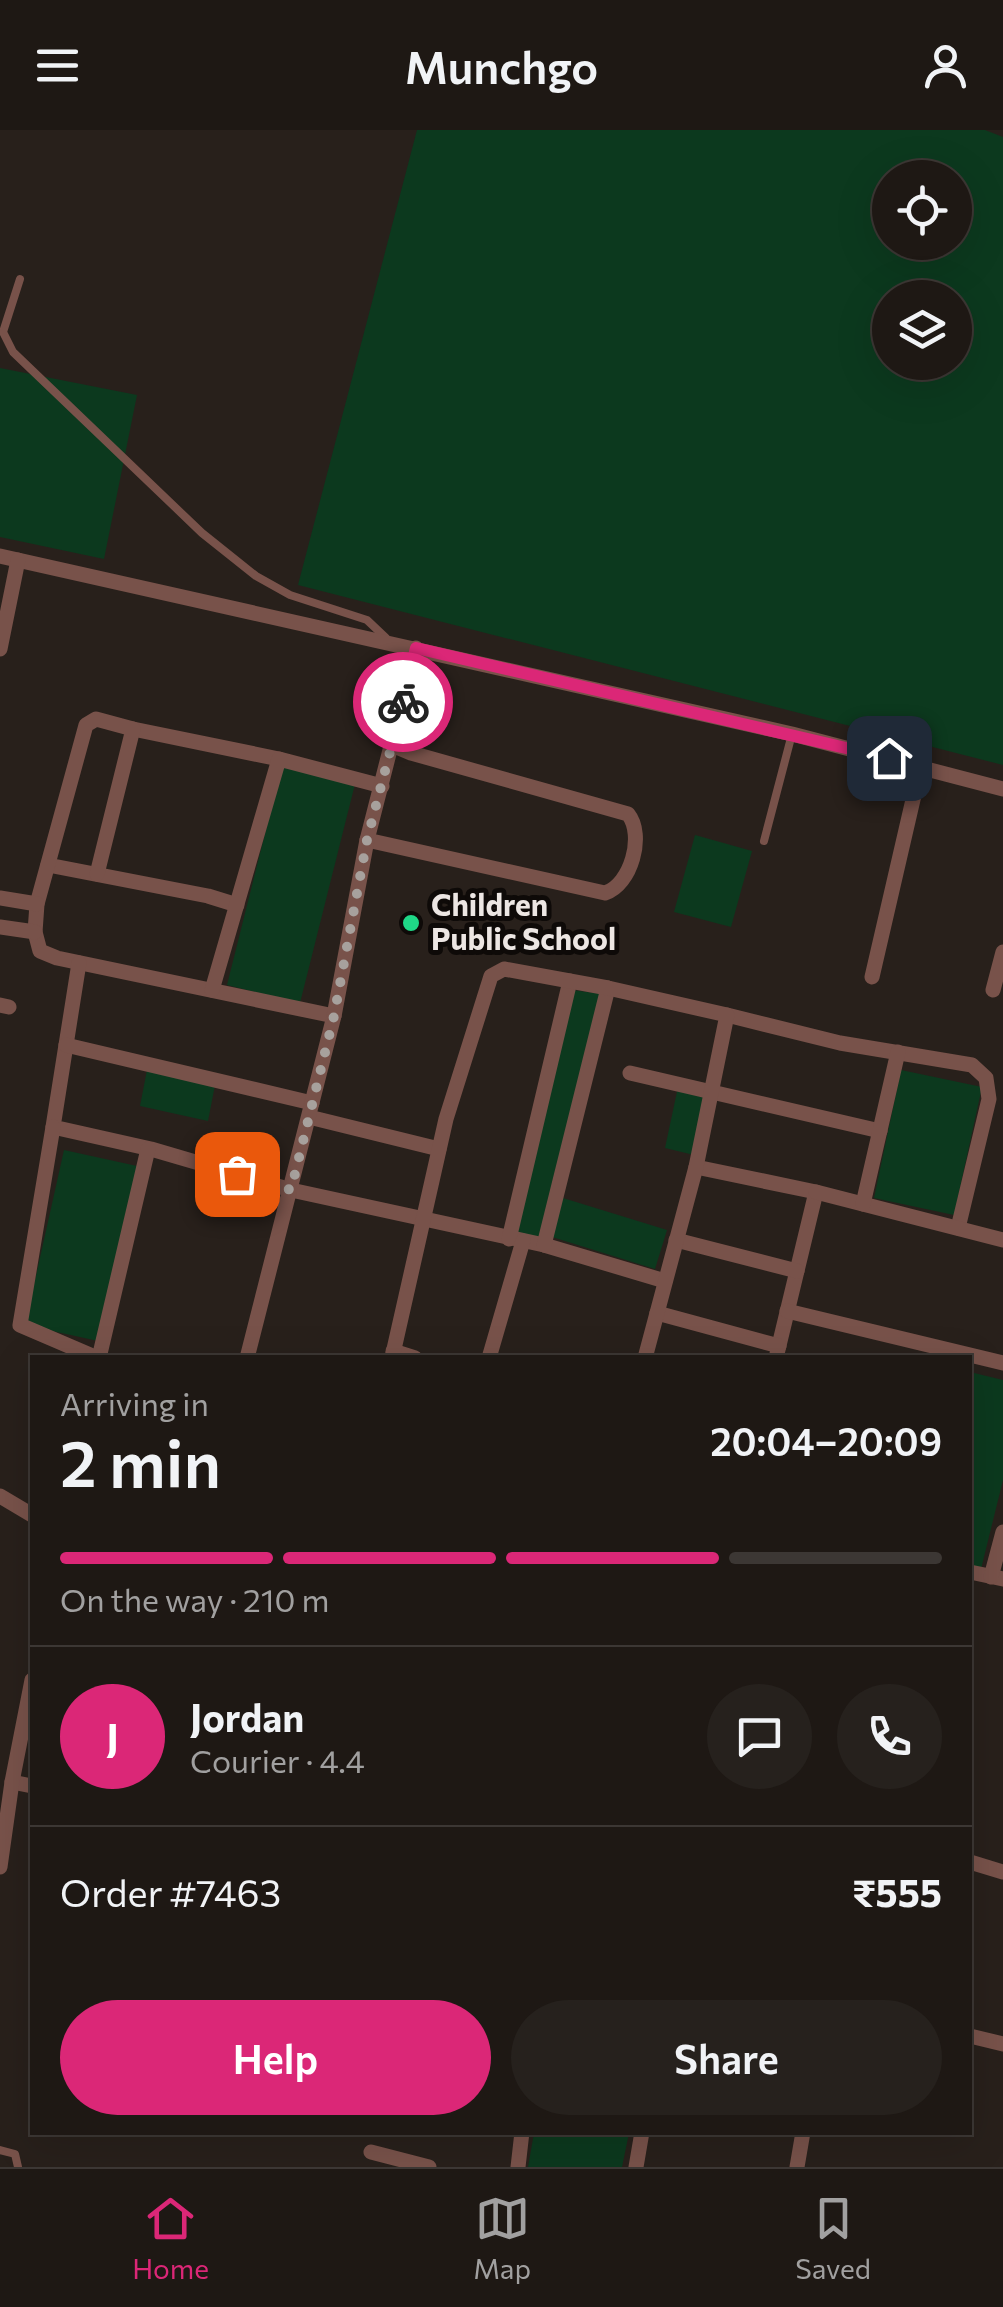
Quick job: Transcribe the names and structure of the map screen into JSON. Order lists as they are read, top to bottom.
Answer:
{
  "places": ["Children Public School"],
  "page": {
    "header": "Munchgo",
    "heading": ["2 min", "Arriving in", "20:04–20:09"],
    "panel": [
      "Jordan",
      "Courier · 4.4",
      "Order #7463",
      "₹555"
    ],
    "bar": "On the way · 210 m",
    "round": "J",
    "buttons": ["Help", "Share"],
    "tabs": ["Home", "Map", "Saved"]
  }
}
